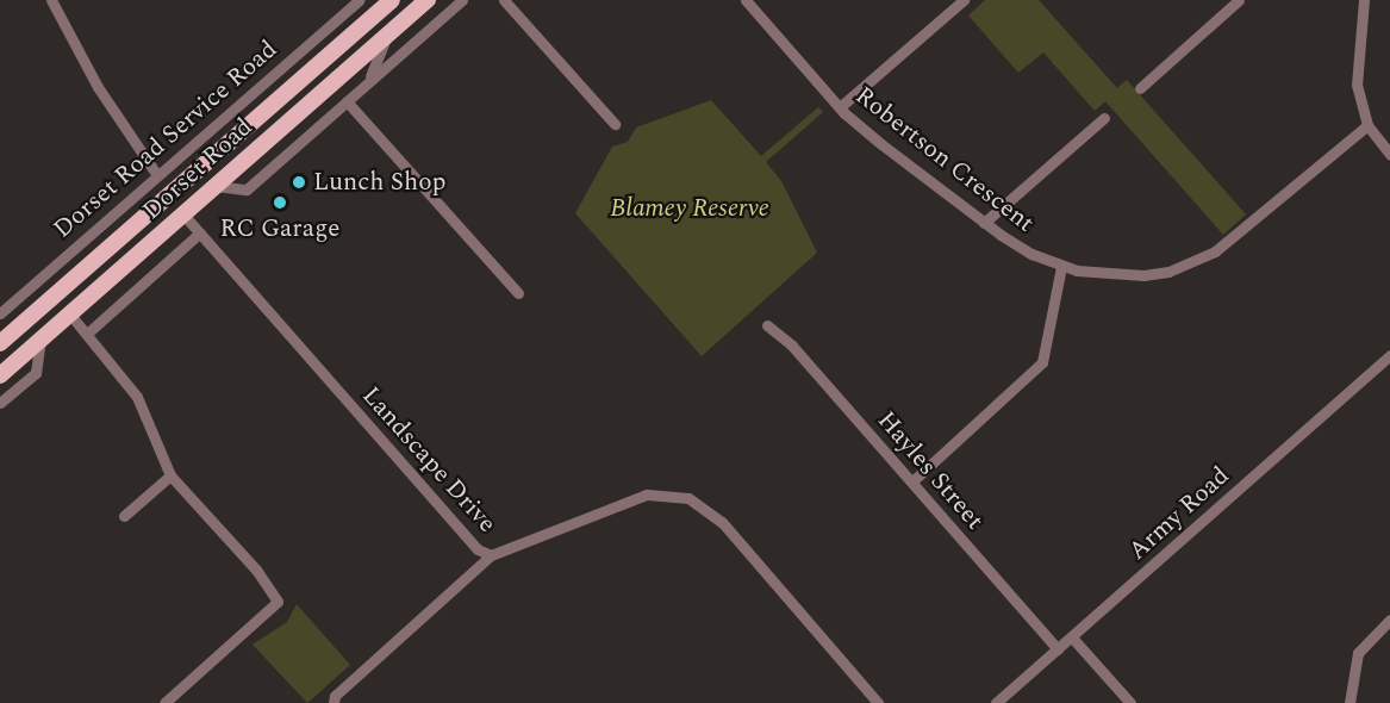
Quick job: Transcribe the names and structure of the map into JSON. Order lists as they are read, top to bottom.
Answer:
{
  "streets": {
    "main road": ["Dorset Road"],
    "street": [
      "Dorset Road Service Road",
      "Robertson Crescent",
      "Landscape Drive",
      "Hayles Street",
      "Army Road"
    ]
  },
  "crossings": [
    ["Dorset Road", "Landscape Drive"],
    ["Hayles Street", "Army Road"]
  ],
  "parks": ["Blamey Reserve"],
  "places": ["Lunch Shop", "RC Garage"]
}
